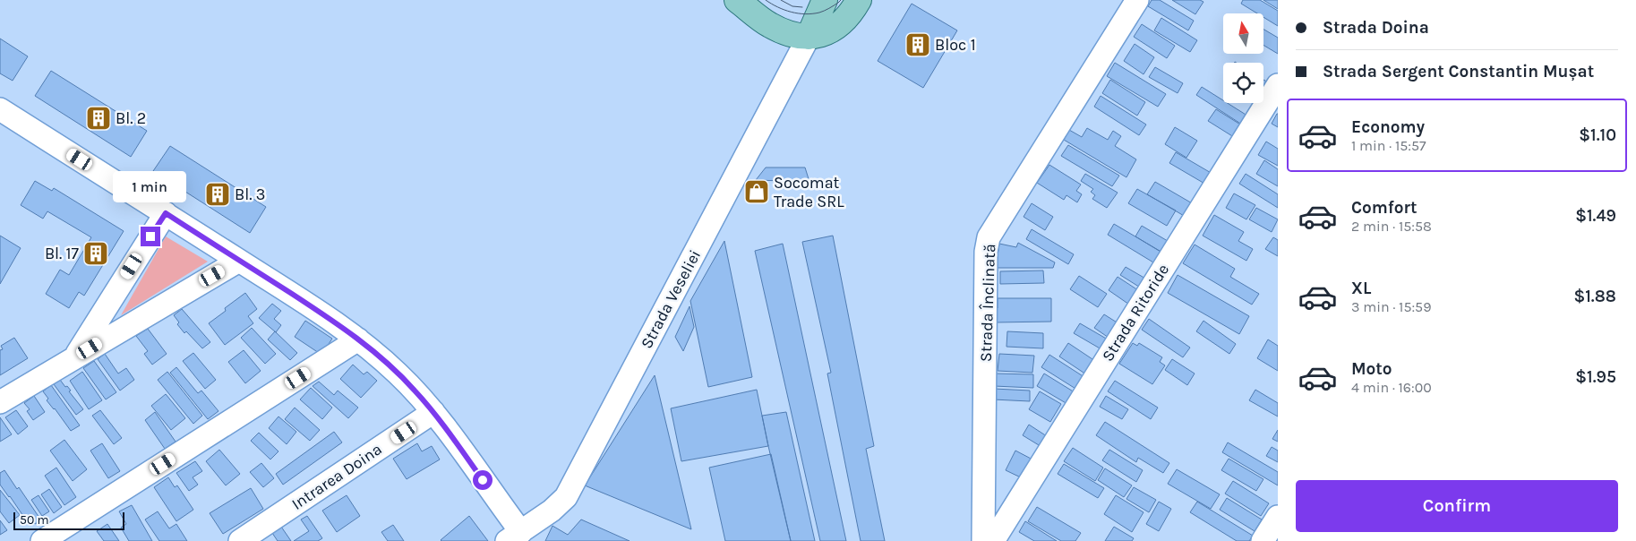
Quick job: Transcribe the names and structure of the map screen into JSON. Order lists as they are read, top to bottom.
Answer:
{
  "streets": {
    "street": [
      "Strada Veseliei",
      "Strada Înclinată",
      "Strada Ritoride",
      "Intrarea Doina"
    ]
  },
  "places": {
    "building": [
      "Bloc 1",
      "Bl. 2",
      "Bl. 3",
      "Bl. 17"
    ],
    "shop": ["Socomat Trade SRL"]
  },
  "scale_bar": "50 m",
  "north": "top",
  "page": {
    "banner": ["Strada Doina", "Strada Sergent Constantin Mușat"],
    "list": [
      {
        "name": "Economy",
        "note": "1 min · 15:57",
        "value": "$1.10"
      },
      {
        "name": "Comfort",
        "note": "2 min · 15:58",
        "value": "$1.49"
      },
      {
        "name": "XL",
        "note": "3 min · 15:59",
        "value": "$1.88"
      },
      {
        "name": "Moto",
        "note": "4 min · 16:00",
        "value": "$1.95"
      }
    ],
    "bubble": "1 min",
    "buttons": "Confirm",
    "scale": "50 m"
  }
}
